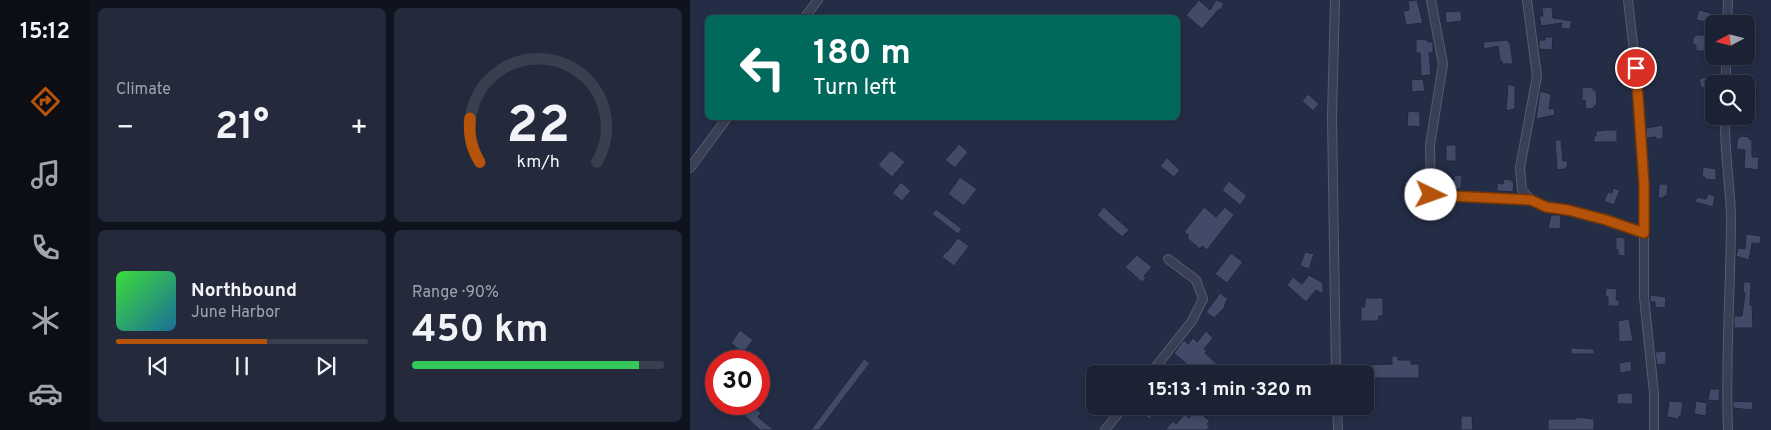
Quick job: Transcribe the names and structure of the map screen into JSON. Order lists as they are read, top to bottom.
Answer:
{
  "north": "left",
  "page": {
    "tabs": "15:12",
    "tile": [
      "Climate",
      ["Range · 90%", "450 km"]
    ],
    "turn": ["180 m", "Turn left"],
    "heat": ["−", "21°", "+"],
    "song": ["Northbound", "June Harbor"],
    "limit": "30",
    "trip": "15:13 · 1 min · 320 m",
    "gauge": ["22", "km/h"]
  }
}
